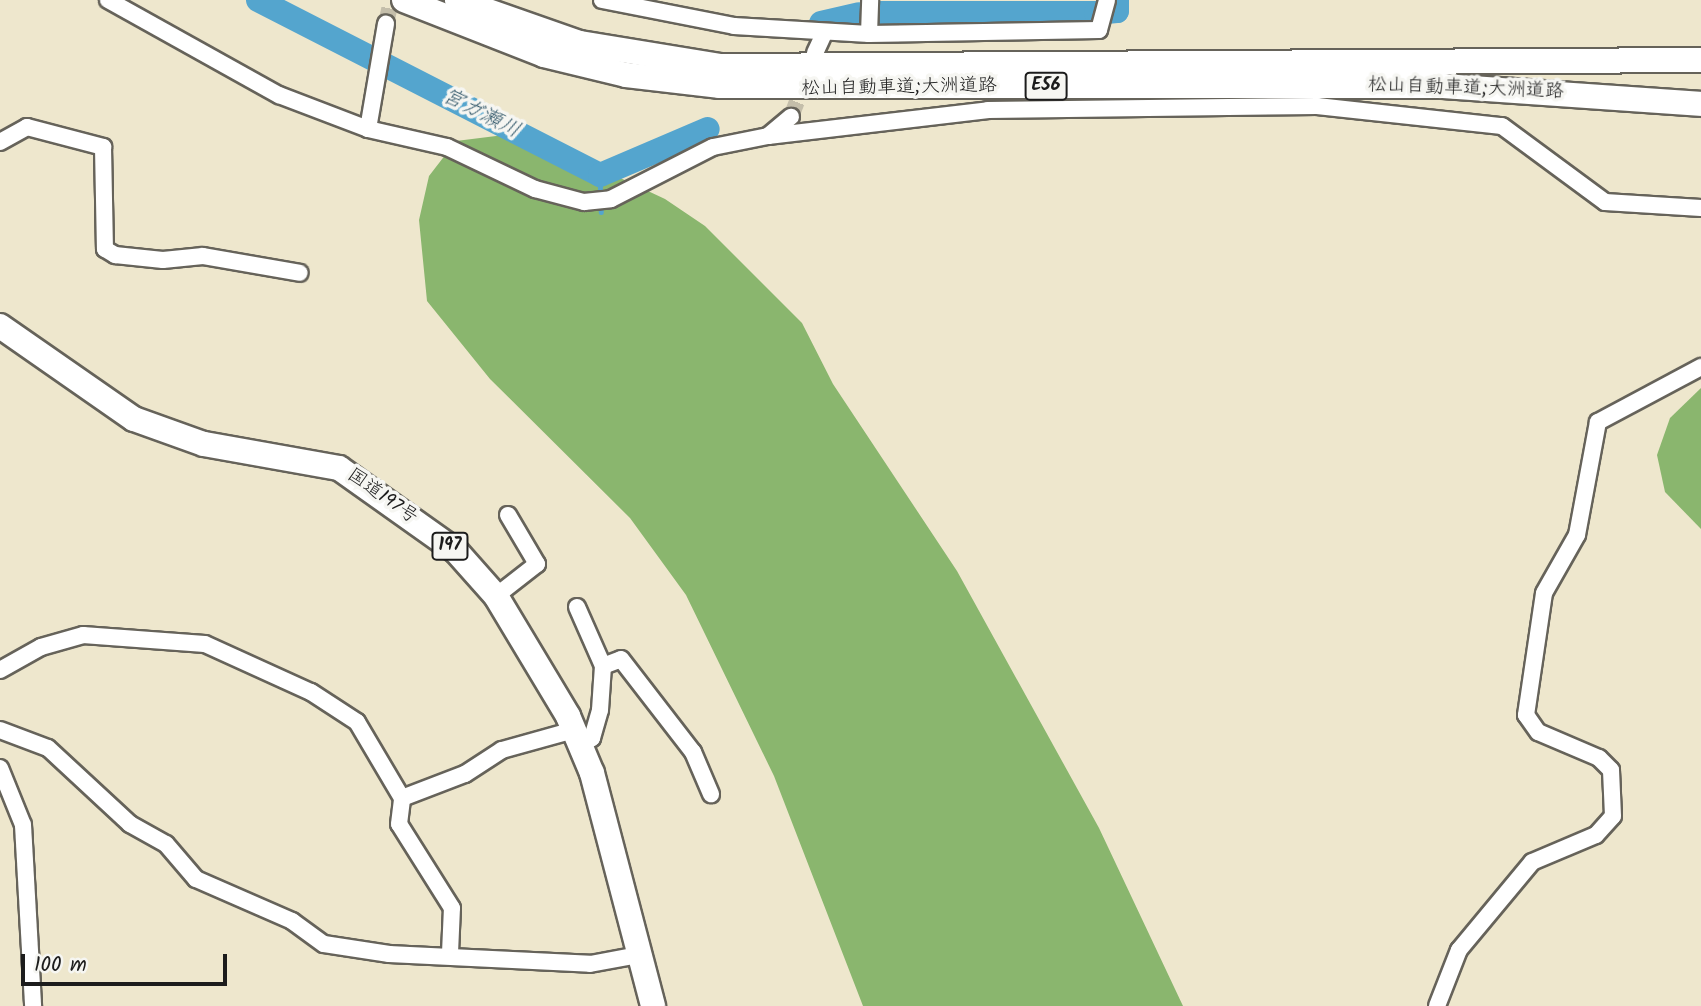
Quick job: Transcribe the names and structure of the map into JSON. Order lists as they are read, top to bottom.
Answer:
{
  "streets": {
    "highway": [
      "E56",
      "松山自動車道;大洲道路",
      "国道197号",
      "197"
    ]
  },
  "water": ["宮ガ瀬川"],
  "scale_bar": "100 m"
}
